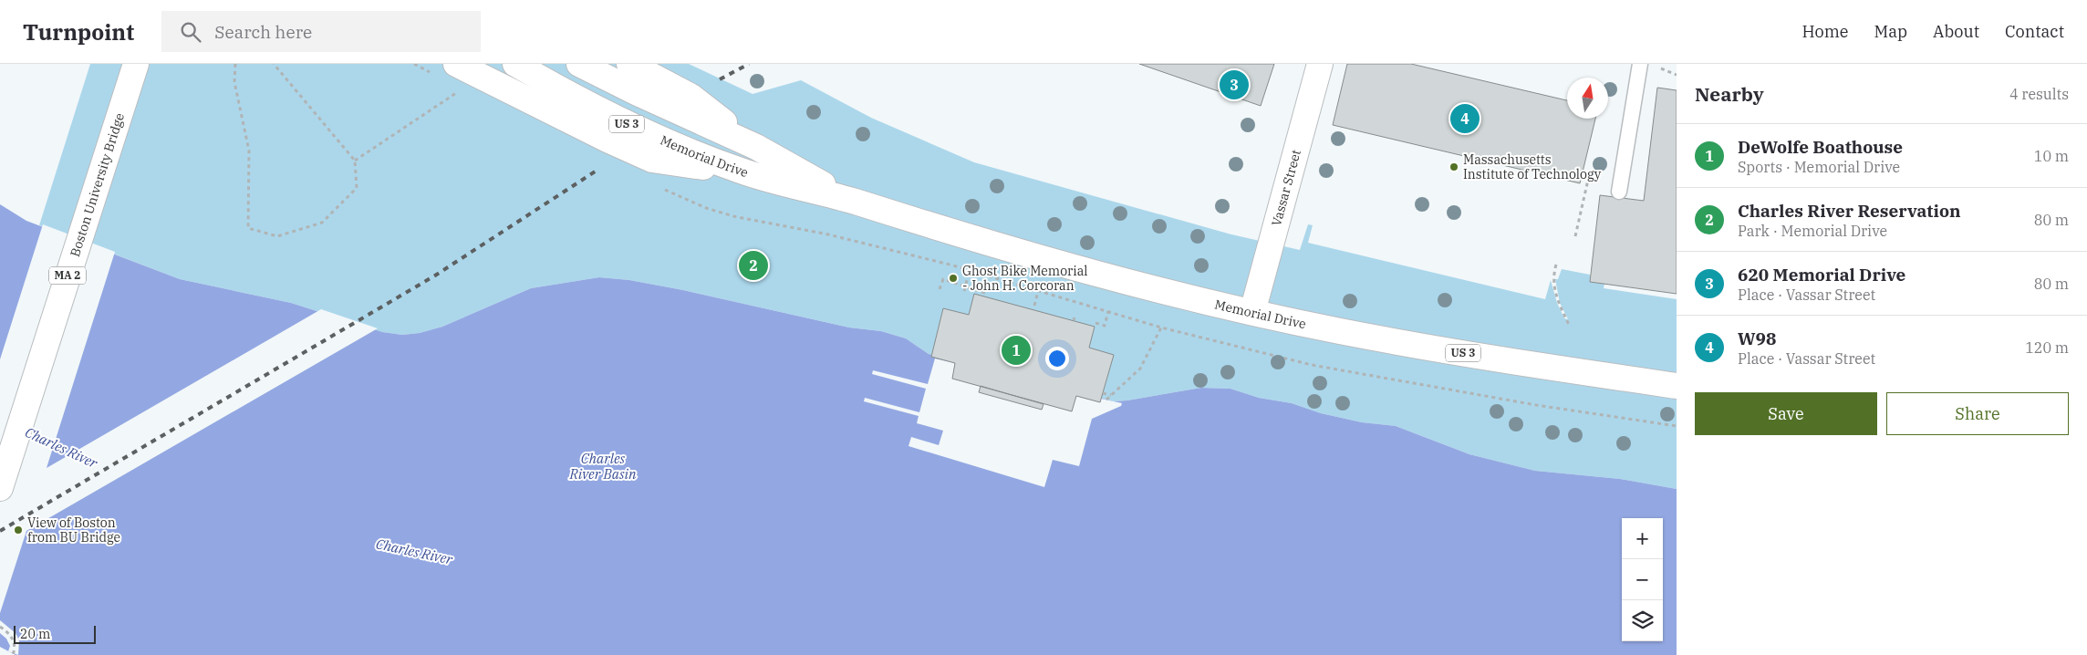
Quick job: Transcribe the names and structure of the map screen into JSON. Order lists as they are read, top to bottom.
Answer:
{
  "streets": {
    "main road": [
      "US 3",
      "Memorial Drive",
      "Boston University Bridge",
      "Vassar Street",
      "MA 2"
    ]
  },
  "crossings": [
    ["Memorial Drive", "Vassar Street"]
  ],
  "water": ["Charles River", "Charles River Basin"],
  "places": ["Massachusetts Institute of Technology", "Ghost Bike Memorial - John H. Corcoran", "View of Boston from BU Bridge"],
  "scale_bar": "20 m",
  "north": "top",
  "page": {
    "header": "Turnpoint",
    "search": "Search here",
    "nav": [
      "Home",
      "Map",
      "About",
      "Contact"
    ],
    "heading": ["Nearby", "4 results"],
    "pins": [
      "3",
      "4",
      "2",
      "1"
    ],
    "list": [
      {
        "mark": "1",
        "name": "DeWolfe Boathouse",
        "note": "Sports · Memorial Drive",
        "value": "10 m"
      },
      {
        "mark": "2",
        "name": "Charles River Reservation",
        "note": "Park · Memorial Drive",
        "value": "80 m"
      },
      {
        "mark": "3",
        "name": "620 Memorial Drive",
        "note": "Place · Vassar Street",
        "value": "80 m"
      },
      {
        "mark": "4",
        "name": "W98",
        "note": "Place · Vassar Street",
        "value": "120 m"
      }
    ],
    "buttons": ["Save", "Share"],
    "map_buttons": ["+", "−"],
    "scale": "20 m"
  }
}
